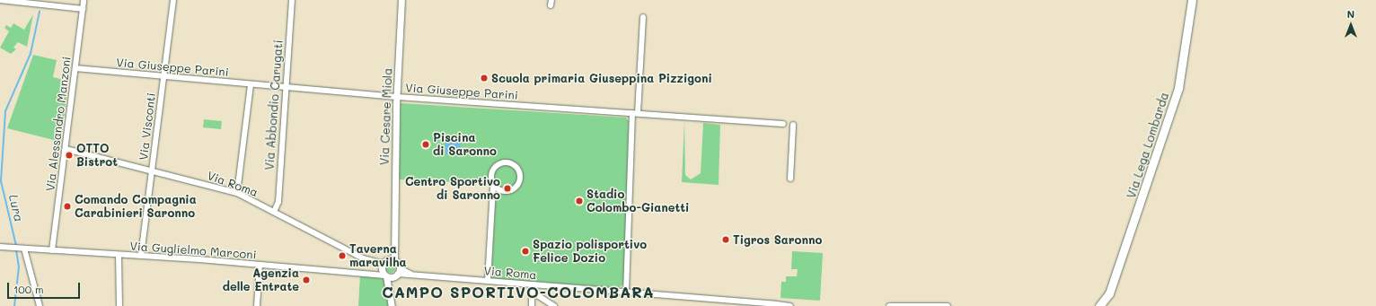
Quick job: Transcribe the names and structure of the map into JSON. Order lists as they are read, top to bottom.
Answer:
{
  "streets": {
    "main road": ["Via Lega Lombarda"],
    "street": [
      "Via Giuseppe Parini",
      "Via Abbondio Carugati",
      "Via Cesare Miola",
      "Via Alessandro Manzoni",
      "Via Visconti",
      "Via Roma",
      "Via Guglielmo Marconi"
    ]
  },
  "crossings": [
    ["Via Giuseppe Parini", "Via Abbondio Carugati"],
    ["Via Giuseppe Parini", "Via Cesare Miola"],
    ["Via Giuseppe Parini", "Via Alessandro Manzoni"],
    ["Via Giuseppe Parini", "Via Visconti"],
    ["Via Abbondio Carugati", "Via Roma"],
    ["Via Alessandro Manzoni", "Via Roma"],
    ["Via Alessandro Manzoni", "Via Guglielmo Marconi"],
    ["Via Visconti", "Via Roma"],
    ["Via Visconti", "Via Guglielmo Marconi"]
  ],
  "districts": ["CAMPO SPORTIVO-COLOMBARA"],
  "water": ["Lura"],
  "places": [
    "Scuola primaria Giuseppina Pizzigoni",
    "Piscina di Saronno",
    "OTTO Bistrot",
    "Centro Sportivo di Saronno",
    "Stadio Colombo-Gianetti",
    "Comando Compagnia Carabinieri Saronno",
    "Tigros Saronno",
    "Spazio polisportivo Felice Dozio",
    "Taverna maravilha",
    "Agenzia delle Entrate"
  ],
  "scale_bar": "100 m",
  "north": "top"
}
